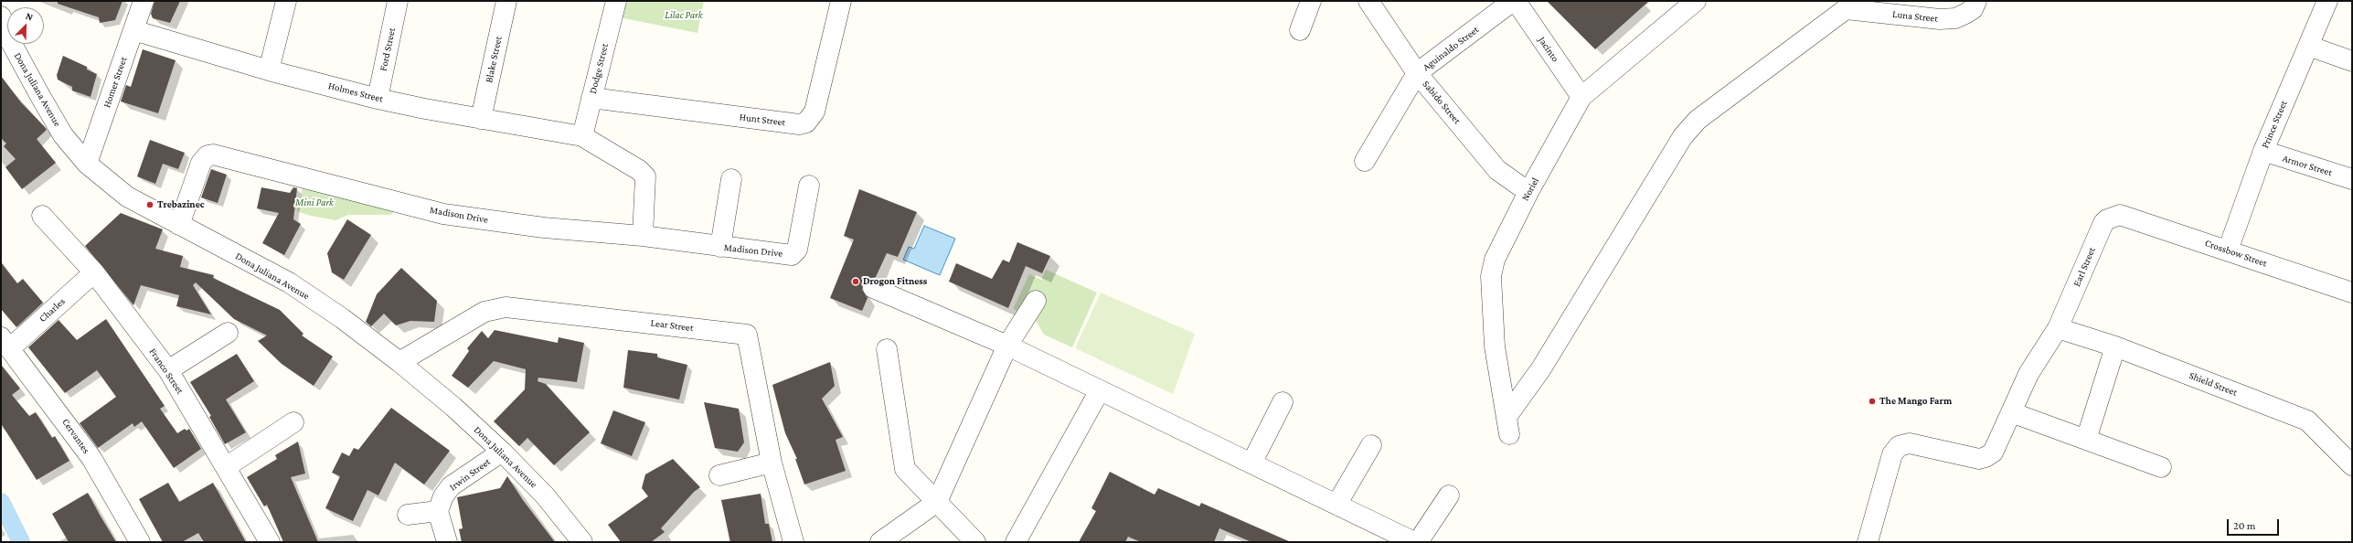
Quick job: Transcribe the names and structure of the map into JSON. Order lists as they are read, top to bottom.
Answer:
{
  "streets": {
    "street": [
      "Luna Street",
      "Aguinaldo Street",
      "Ford Street",
      "Jacinto",
      "Blake Street",
      "Dodge Street",
      "Homer Street",
      "Dona Juliana Avenue",
      "Holmes Street",
      "Sabido Street",
      "Hunt Street",
      "Prince Street",
      "Armor Street",
      "Noriel",
      "Madison Drive",
      "Crossbow Street",
      "Earl Street",
      "Charles",
      "Lear Street",
      "Franco Street",
      "Shield Street",
      "Cervantes",
      "Irwin Street"
    ]
  },
  "crossings": [
    ["Luna Street", "Noriel"],
    ["Aguinaldo Street", "Sabido Street"],
    ["Ford Street", "Holmes Street"],
    ["Jacinto", "Noriel"],
    ["Blake Street", "Holmes Street"],
    ["Dodge Street", "Holmes Street"],
    ["Dodge Street", "Hunt Street"],
    ["Homer Street", "Dona Juliana Avenue"],
    ["Homer Street", "Holmes Street"],
    ["Dona Juliana Avenue", "Madison Drive"],
    ["Dona Juliana Avenue", "Lear Street"],
    ["Dona Juliana Avenue", "Irwin Street"],
    ["Sabido Street", "Noriel"],
    ["Prince Street", "Armor Street"],
    ["Prince Street", "Crossbow Street"],
    ["Crossbow Street", "Earl Street"],
    ["Earl Street", "Shield Street"],
    ["Charles", "Franco Street"],
    ["Charles", "Cervantes"]
  ],
  "parks": ["Lilac Park", "Mini Park"],
  "places": ["Trebazinec", "Drogon Fitness", "The Mango Farm"],
  "scale_bar": "20 m",
  "north": "top right"
}
